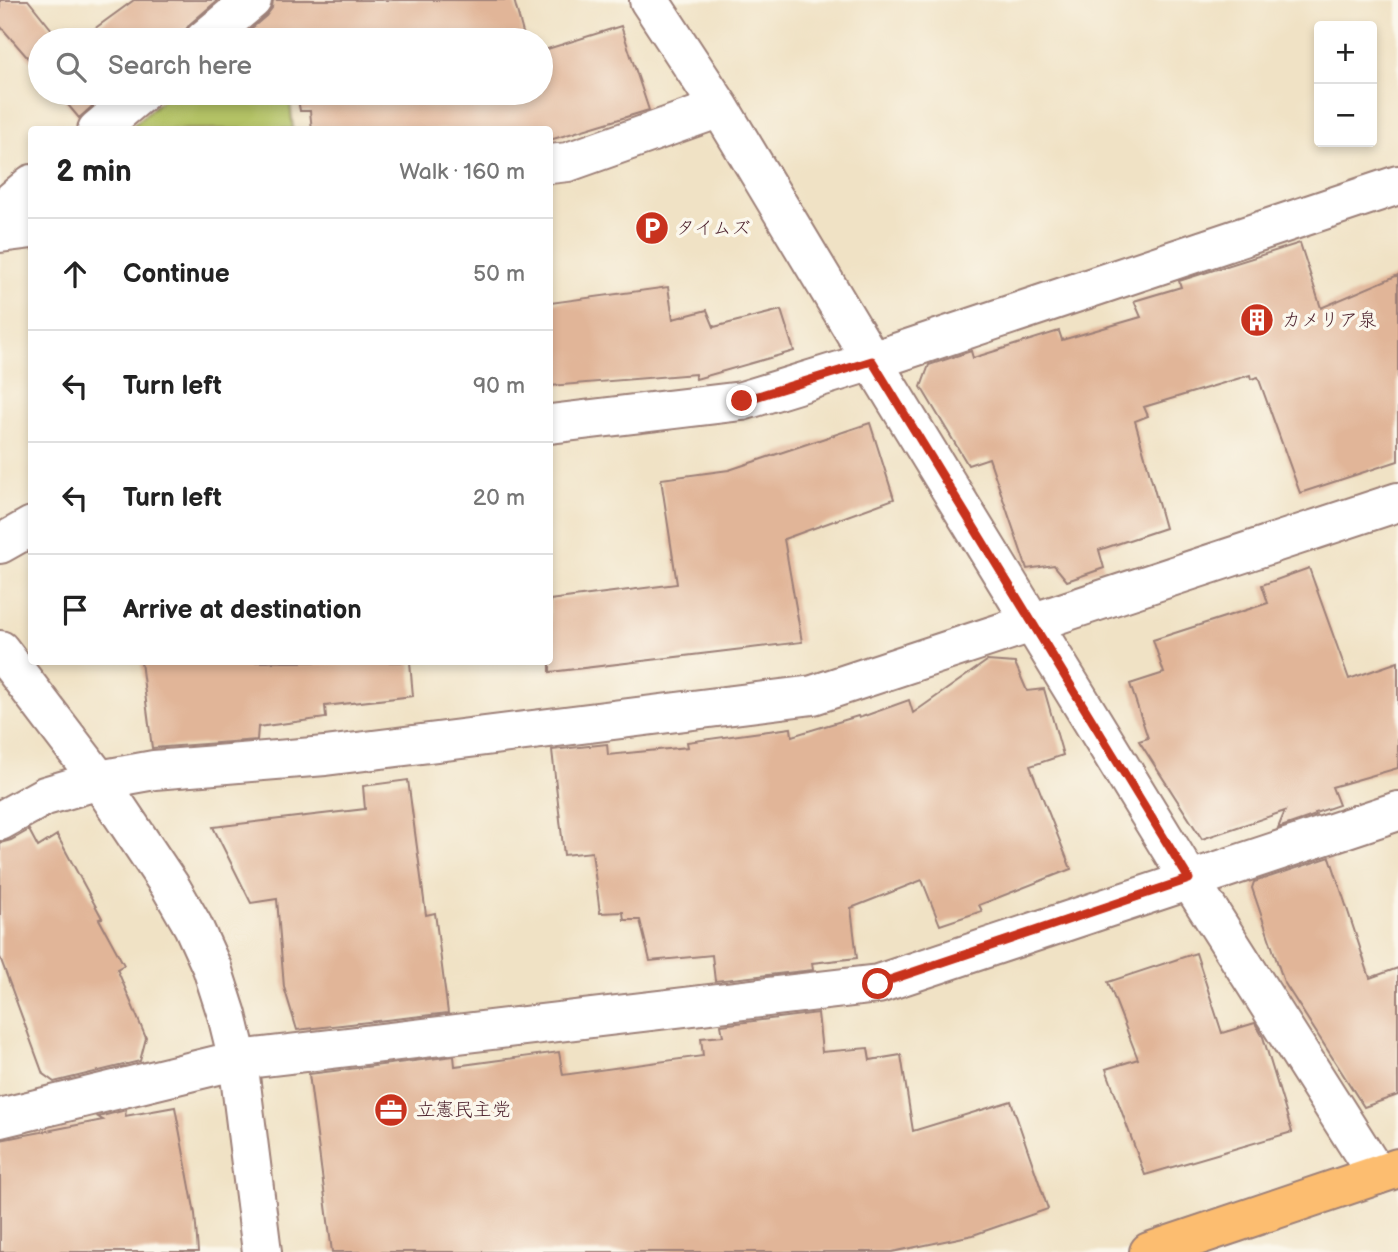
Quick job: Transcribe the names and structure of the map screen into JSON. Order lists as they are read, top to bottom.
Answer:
{
  "places": {
    "parking": ["タイムズ"],
    "building": ["カメリア泉"],
    "office": ["立憲民主党"]
  },
  "page": {
    "map_buttons": ["+", "−"],
    "search": "Search here",
    "heading": ["2 min", "Walk · 160 m"],
    "list": [
      ["Continue", "50 m"],
      ["Turn left", "90 m"],
      ["Turn left", "20 m"],
      "Arrive at destination"
    ]
  }
}
